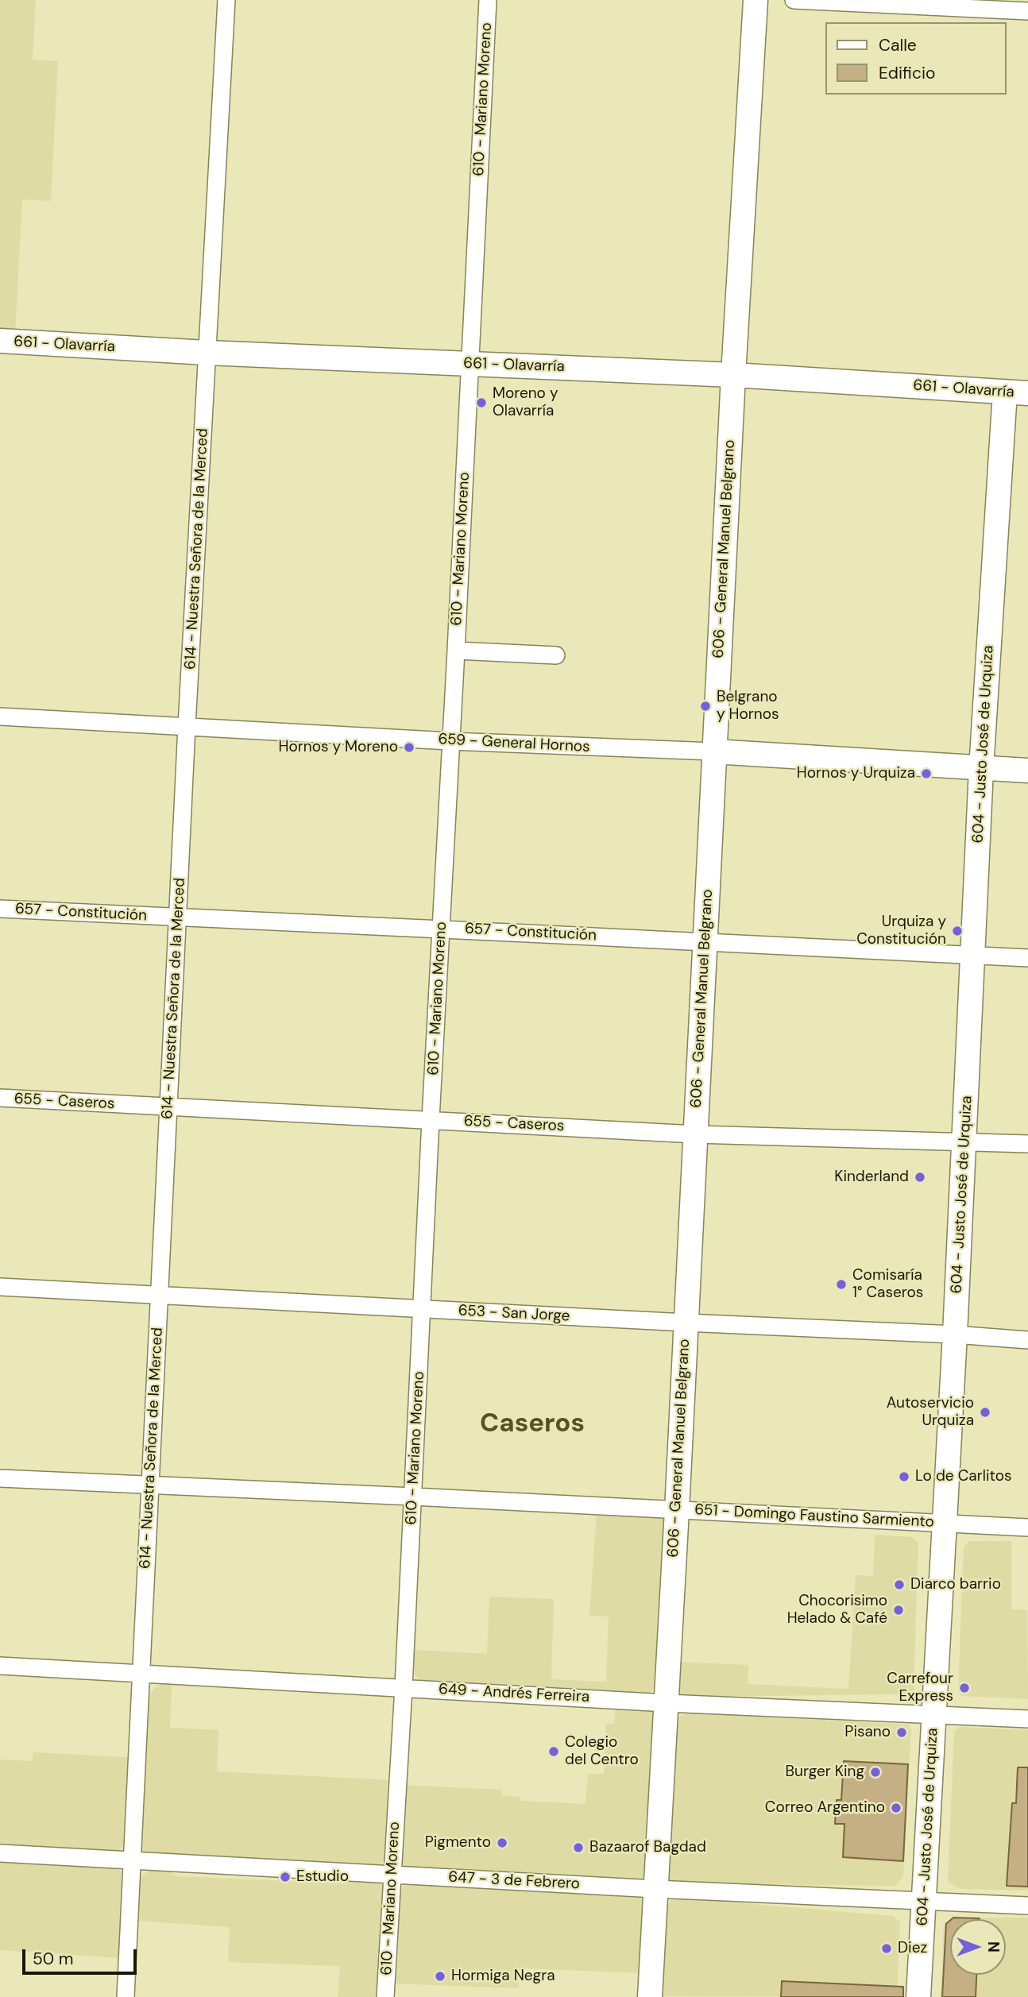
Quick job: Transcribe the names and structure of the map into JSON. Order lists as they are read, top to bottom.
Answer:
{
  "streets": {
    "street": [
      "610 - Mariano Moreno",
      "661 - Olavarría",
      "614 - Nuestra Señora de la Merced",
      "606 - General Manuel Belgrano",
      "659 - General Hornos",
      "604 - Justo José de Urquiza",
      "657 - Constitución",
      "655 - Caseros",
      "653 - San Jorge",
      "651 - Domingo Faustino Sarmiento",
      "649 - Andrés Ferreira",
      "647 - 3 de Febrero"
    ]
  },
  "crossings": [
    ["610 - Mariano Moreno", "661 - Olavarría"],
    ["610 - Mariano Moreno", "659 - General Hornos"],
    ["610 - Mariano Moreno", "657 - Constitución"],
    ["610 - Mariano Moreno", "655 - Caseros"],
    ["610 - Mariano Moreno", "653 - San Jorge"],
    ["610 - Mariano Moreno", "651 - Domingo Faustino Sarmiento"],
    ["610 - Mariano Moreno", "649 - Andrés Ferreira"],
    ["610 - Mariano Moreno", "647 - 3 de Febrero"],
    ["661 - Olavarría", "614 - Nuestra Señora de la Merced"],
    ["661 - Olavarría", "606 - General Manuel Belgrano"],
    ["661 - Olavarría", "604 - Justo José de Urquiza"],
    ["614 - Nuestra Señora de la Merced", "659 - General Hornos"],
    ["614 - Nuestra Señora de la Merced", "657 - Constitución"],
    ["614 - Nuestra Señora de la Merced", "655 - Caseros"],
    ["614 - Nuestra Señora de la Merced", "653 - San Jorge"],
    ["614 - Nuestra Señora de la Merced", "651 - Domingo Faustino Sarmiento"],
    ["614 - Nuestra Señora de la Merced", "649 - Andrés Ferreira"],
    ["614 - Nuestra Señora de la Merced", "647 - 3 de Febrero"],
    ["606 - General Manuel Belgrano", "659 - General Hornos"],
    ["606 - General Manuel Belgrano", "657 - Constitución"],
    ["606 - General Manuel Belgrano", "655 - Caseros"],
    ["606 - General Manuel Belgrano", "653 - San Jorge"],
    ["606 - General Manuel Belgrano", "651 - Domingo Faustino Sarmiento"],
    ["606 - General Manuel Belgrano", "649 - Andrés Ferreira"],
    ["606 - General Manuel Belgrano", "647 - 3 de Febrero"],
    ["659 - General Hornos", "604 - Justo José de Urquiza"],
    ["604 - Justo José de Urquiza", "657 - Constitución"],
    ["604 - Justo José de Urquiza", "655 - Caseros"],
    ["604 - Justo José de Urquiza", "653 - San Jorge"],
    ["604 - Justo José de Urquiza", "651 - Domingo Faustino Sarmiento"],
    ["604 - Justo José de Urquiza", "649 - Andrés Ferreira"],
    ["604 - Justo José de Urquiza", "647 - 3 de Febrero"]
  ],
  "districts": ["Caseros"],
  "places": [
    "Moreno y Olavarría",
    "Belgrano y Hornos",
    "Hornos y Moreno",
    "Hornos y Urquiza",
    "Urquiza y Constitución",
    "Kinderland",
    "Comisaría 1° Caseros",
    "Autoservicio Urquiza",
    "Lo de Carlitos",
    "Diarco barrio",
    "Chocorisimo Helado & Café",
    "Carrefour Express",
    "Pisano",
    "Colegio del Centro",
    "Burger King",
    "Correo Argentino",
    "Pigmento",
    "Bazaarof Bagdad",
    "Estudio",
    "Diez",
    "Hormiga Negra"
  ],
  "legend": ["Calle", "Edificio"],
  "scale_bar": "50 m",
  "north": "right"
}
